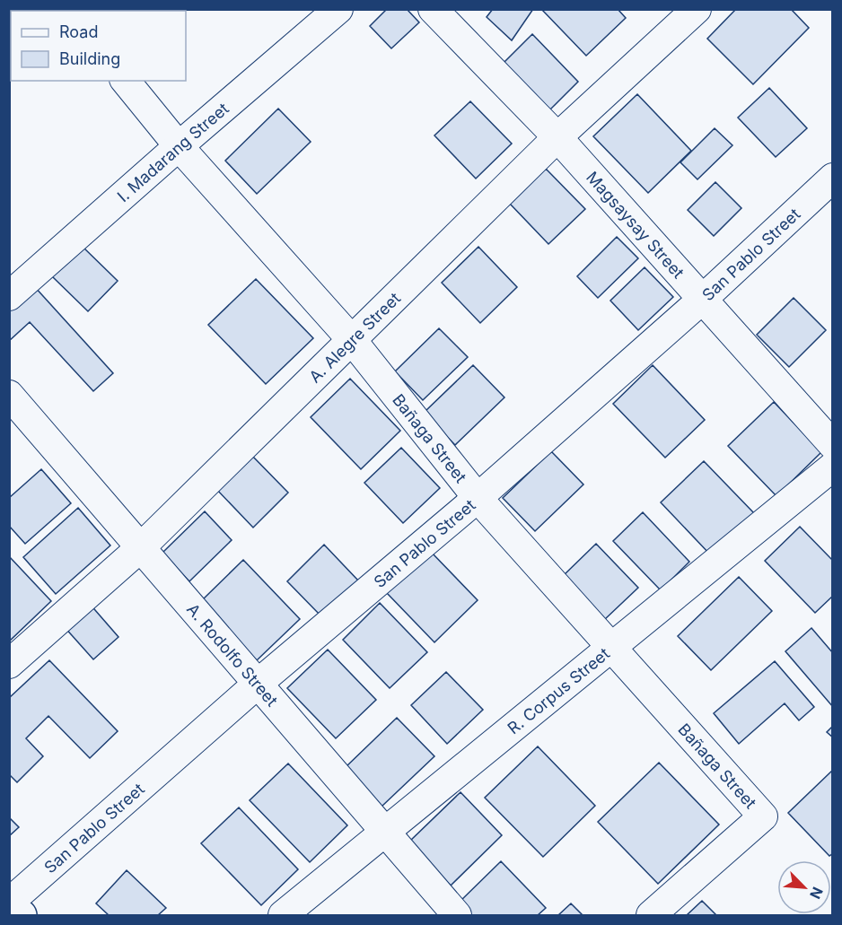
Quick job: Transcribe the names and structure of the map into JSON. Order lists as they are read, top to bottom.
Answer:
{
  "streets": {
    "street": [
      "I. Madarang Street",
      "Magsaysay Street",
      "San Pablo Street",
      "A. Alegre Street",
      "Bañaga Street",
      "A. Rodolfo Street",
      "R. Corpus Street"
    ]
  },
  "crossings": [
    ["I. Madarang Street", "Bañaga Street"],
    ["Magsaysay Street", "San Pablo Street"],
    ["Magsaysay Street", "A. Alegre Street"],
    ["San Pablo Street", "Bañaga Street"],
    ["San Pablo Street", "A. Rodolfo Street"],
    ["A. Alegre Street", "Bañaga Street"],
    ["A. Alegre Street", "A. Rodolfo Street"],
    ["Bañaga Street", "R. Corpus Street"],
    ["A. Rodolfo Street", "R. Corpus Street"]
  ],
  "legend": ["Road", "Building"],
  "north": "bottom right"
}
